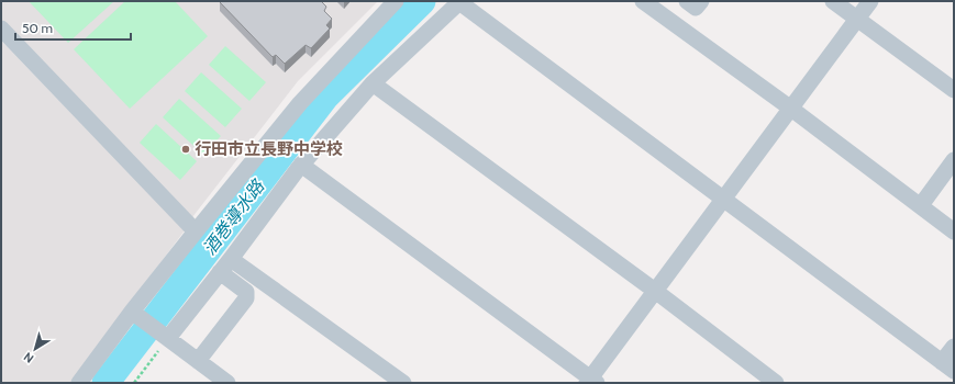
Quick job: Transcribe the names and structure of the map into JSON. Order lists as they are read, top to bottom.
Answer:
{
  "water": ["酒巻導水路"],
  "places": ["行田市立長野中学校"],
  "scale_bar": "50 m",
  "north": "bottom left"
}
